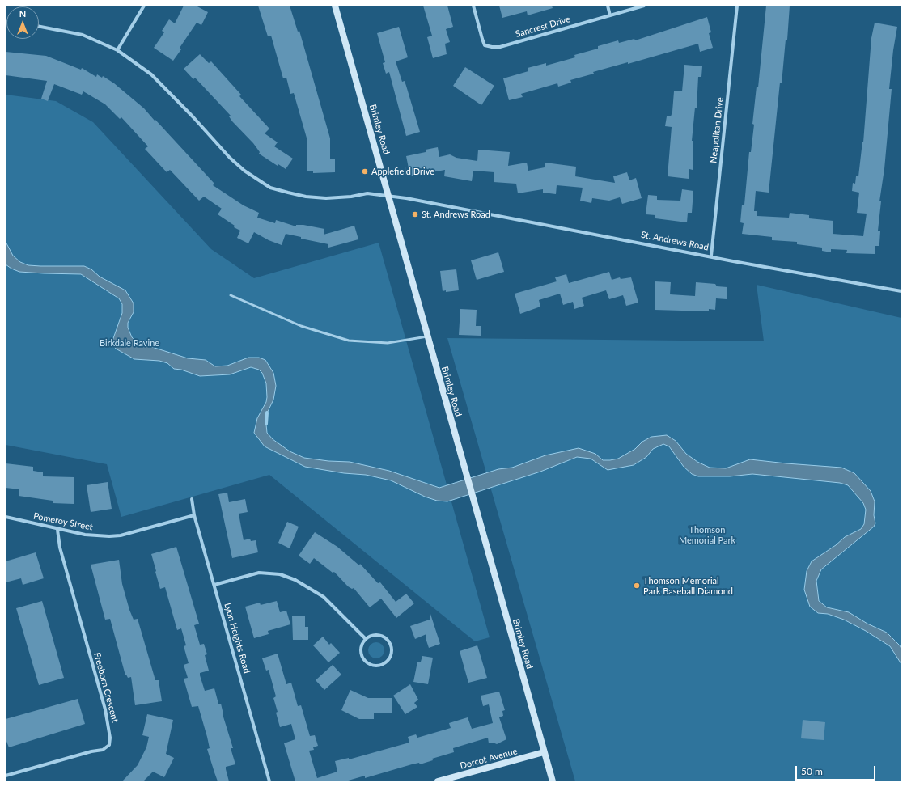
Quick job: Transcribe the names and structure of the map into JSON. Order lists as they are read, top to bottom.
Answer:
{
  "streets": {
    "main road": ["Brimley Road", "Dorcot Avenue"],
    "street": [
      "Sancrest Drive",
      "Neapolitan Drive",
      "St. Andrews Road",
      "Pomeroy Street",
      "Lyon Heights Road",
      "Freeborn Crescent"
    ]
  },
  "crossings": [
    ["Brimley Road", "St. Andrews Road"],
    ["Brimley Road", "Dorcot Avenue"],
    ["Neapolitan Drive", "St. Andrews Road"],
    ["Pomeroy Street", "Lyon Heights Road"],
    ["Pomeroy Street", "Freeborn Crescent"]
  ],
  "parks": ["Birkdale Ravine", "Thomson Memorial Park"],
  "places": ["Applefield Drive", "St. Andrews Road", "Thomson Memorial Park Baseball Diamond"],
  "scale_bar": "50 m",
  "north": "top"
}
